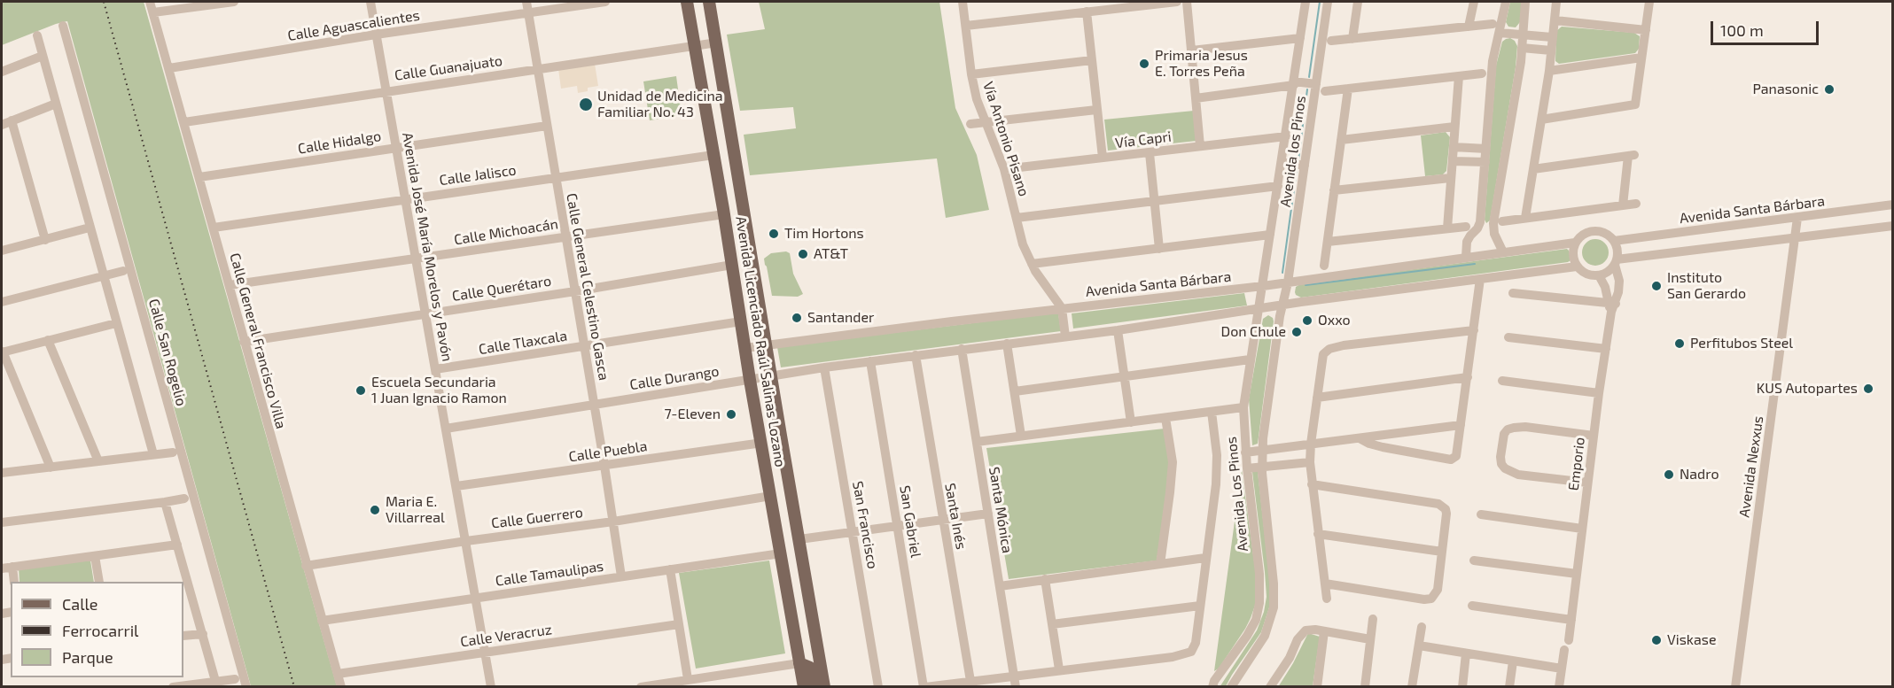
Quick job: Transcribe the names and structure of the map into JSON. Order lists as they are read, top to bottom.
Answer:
{
  "streets": {
    "main road": ["Avenida Licenciado Raúl Salinas Lozano"],
    "street": [
      "Calle Aguascalientes",
      "Calle Guanajuato",
      "Vía Antonio Pisano",
      "Vía Capri",
      "Calle Hidalgo",
      "Avenida los Pinos",
      "Calle Jalisco",
      "Avenida Santa Bárbara",
      "Calle Michoacán",
      "Avenida José María Morelos y Pavón",
      "Calle General Celestino Gasca",
      "Calle Querétaro",
      "Calle General Francisco Villa",
      "Calle Tlaxcala",
      "Calle San Rogelio",
      "Calle Durango",
      "Calle Puebla",
      "Emporio",
      "Avenida Nexxus",
      "Avenida Los Pinos",
      "Santa Mónica",
      "Santa Inés",
      "Calle Guerrero",
      "San Gabriel",
      "San Francisco",
      "Calle Tamaulipas",
      "Calle Veracruz"
    ]
  },
  "crossings": [
    ["Calle Aguascalientes", "Avenida José María Morelos y Pavón"],
    ["Calle Aguascalientes", "Calle General Celestino Gasca"],
    ["Calle Aguascalientes", "Calle General Francisco Villa"],
    ["Calle Guanajuato", "Avenida José María Morelos y Pavón"],
    ["Calle Guanajuato", "Calle General Celestino Gasca"],
    ["Calle Guanajuato", "Calle General Francisco Villa"],
    ["Calle Guanajuato", "Avenida Licenciado Raúl Salinas Lozano"],
    ["Vía Antonio Pisano", "Vía Capri"],
    ["Vía Antonio Pisano", "Avenida Santa Bárbara"],
    ["Vía Capri", "Avenida los Pinos"],
    ["Calle Hidalgo", "Avenida José María Morelos y Pavón"],
    ["Calle Hidalgo", "Calle General Celestino Gasca"],
    ["Calle Hidalgo", "Calle General Francisco Villa"],
    ["Avenida los Pinos", "Avenida Santa Bárbara"],
    ["Avenida los Pinos", "Avenida Los Pinos"],
    ["Calle Jalisco", "Avenida José María Morelos y Pavón"],
    ["Calle Jalisco", "Calle General Celestino Gasca"],
    ["Calle Jalisco", "Calle General Francisco Villa"],
    ["Calle Jalisco", "Avenida Licenciado Raúl Salinas Lozano"],
    ["Avenida Santa Bárbara", "Avenida Licenciado Raúl Salinas Lozano"],
    ["Avenida Santa Bárbara", "Emporio"],
    ["Avenida Santa Bárbara", "Avenida Nexxus"],
    ["Avenida Santa Bárbara", "Avenida Los Pinos"],
    ["Calle Michoacán", "Avenida José María Morelos y Pavón"],
    ["Calle Michoacán", "Calle General Celestino Gasca"],
    ["Calle Michoacán", "Calle General Francisco Villa"],
    ["Calle Michoacán", "Avenida Licenciado Raúl Salinas Lozano"],
    ["Avenida José María Morelos y Pavón", "Calle Querétaro"],
    ["Avenida José María Morelos y Pavón", "Calle Tlaxcala"],
    ["Avenida José María Morelos y Pavón", "Calle Durango"],
    ["Avenida José María Morelos y Pavón", "Calle Puebla"],
    ["Avenida José María Morelos y Pavón", "Calle Guerrero"],
    ["Avenida José María Morelos y Pavón", "Calle Tamaulipas"],
    ["Avenida José María Morelos y Pavón", "Calle Veracruz"],
    ["Calle General Celestino Gasca", "Calle Querétaro"],
    ["Calle General Celestino Gasca", "Calle Tlaxcala"],
    ["Calle General Celestino Gasca", "Calle Durango"],
    ["Calle General Celestino Gasca", "Calle Puebla"],
    ["Calle General Celestino Gasca", "Calle Guerrero"],
    ["Calle General Celestino Gasca", "Calle Tamaulipas"],
    ["Calle Querétaro", "Calle General Francisco Villa"],
    ["Calle Querétaro", "Avenida Licenciado Raúl Salinas Lozano"],
    ["Calle General Francisco Villa", "Calle Guerrero"],
    ["Calle General Francisco Villa", "Calle Tamaulipas"],
    ["Calle General Francisco Villa", "Calle Veracruz"],
    ["Avenida Licenciado Raúl Salinas Lozano", "Calle Tlaxcala"],
    ["Avenida Licenciado Raúl Salinas Lozano", "Calle Durango"],
    ["Avenida Licenciado Raúl Salinas Lozano", "Calle Puebla"],
    ["Avenida Licenciado Raúl Salinas Lozano", "Calle Guerrero"],
    ["Avenida Licenciado Raúl Salinas Lozano", "Calle Tamaulipas"]
  ],
  "places": [
    "Primaria Jesus E. Torres Peña",
    "Panasonic",
    "Unidad de Medicina Familiar No. 43",
    "Tim Hortons",
    "AT&T",
    "Instituto San Gerardo",
    "Santander",
    "Oxxo",
    "Don Chule",
    "Perfitubos Steel",
    "KUS Autopartes",
    "Escuela Secundaria 1 Juan Ignacio Ramon",
    "7-Eleven",
    "Nadro",
    "Maria E. Villarreal",
    "Viskase"
  ],
  "legend": ["Calle", "Ferrocarril", "Parque"],
  "scale_bar": "100 m"
}
